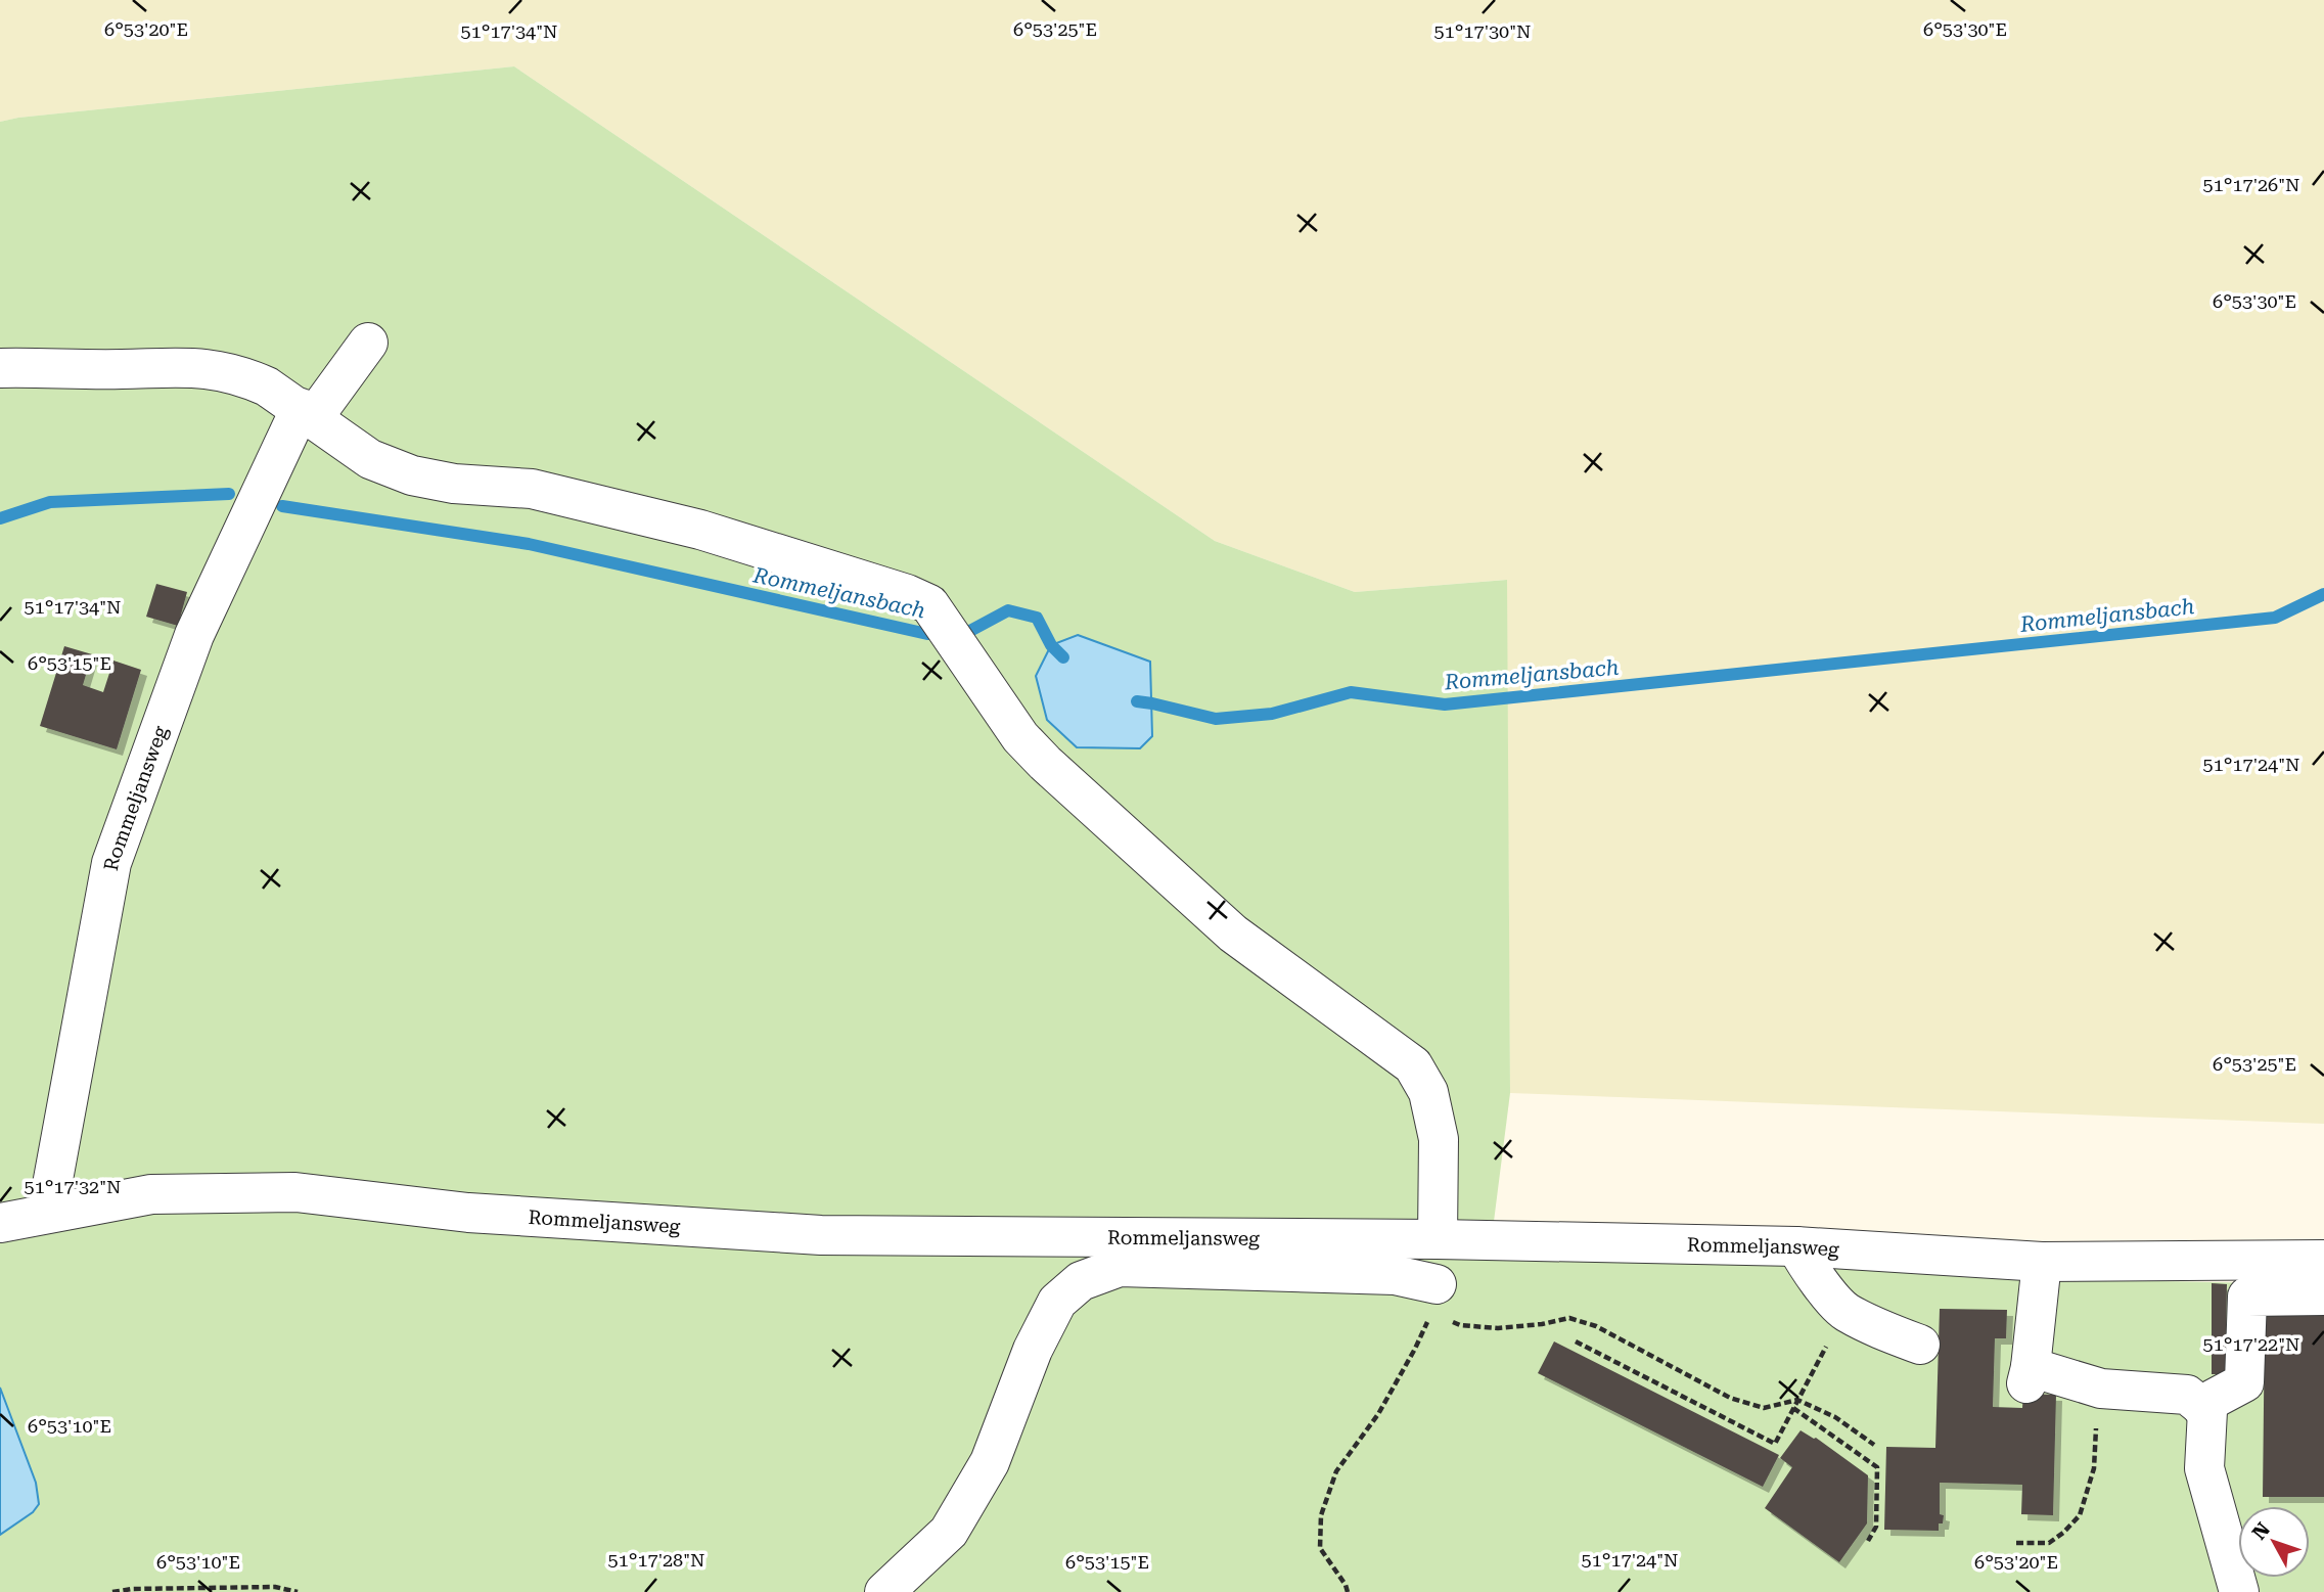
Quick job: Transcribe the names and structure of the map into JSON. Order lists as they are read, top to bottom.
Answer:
{
  "streets": {
    "street": ["Rommeljansweg"]
  },
  "water": ["Rommeljansbach"],
  "north": "top left",
  "coordinates": [
    "6°53'30\"E",
    "6°53'20\"E",
    "6°53'25\"E",
    "51°17'34\"N",
    "51°17'30\"N",
    "51°17'26\"N",
    "6°53'15\"E",
    "51°17'24\"N",
    "51°17'32\"N",
    "51°17'22\"N",
    "6°53'10\"E",
    "51°17'28\"N"
  ]
}
